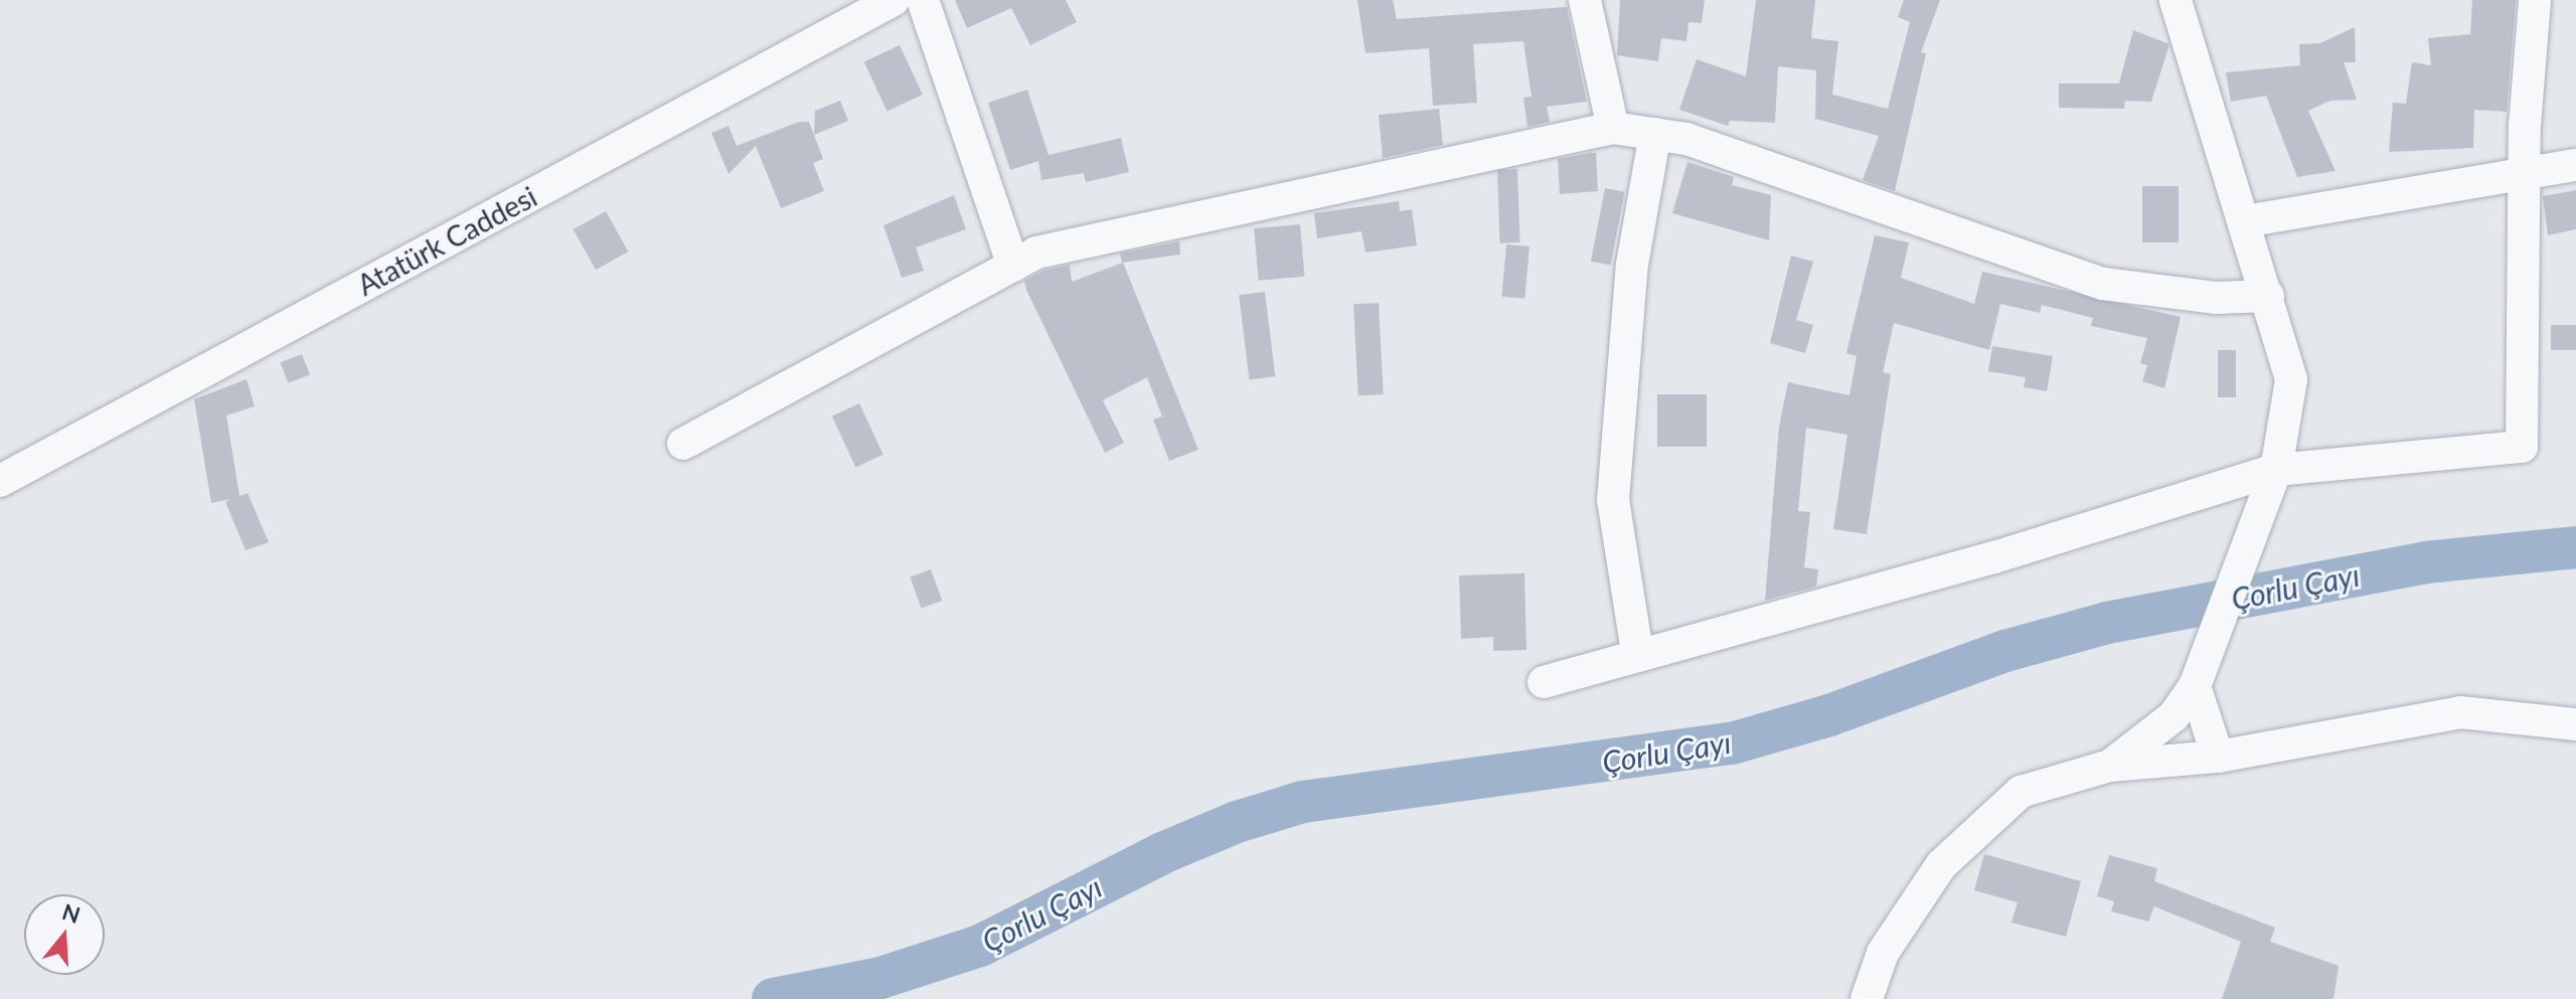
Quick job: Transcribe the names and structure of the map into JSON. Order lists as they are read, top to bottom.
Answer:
{
  "streets": {
    "street": ["Atatürk Caddesi"]
  },
  "water": ["Çorlu Çayı"],
  "north": "top"
}
